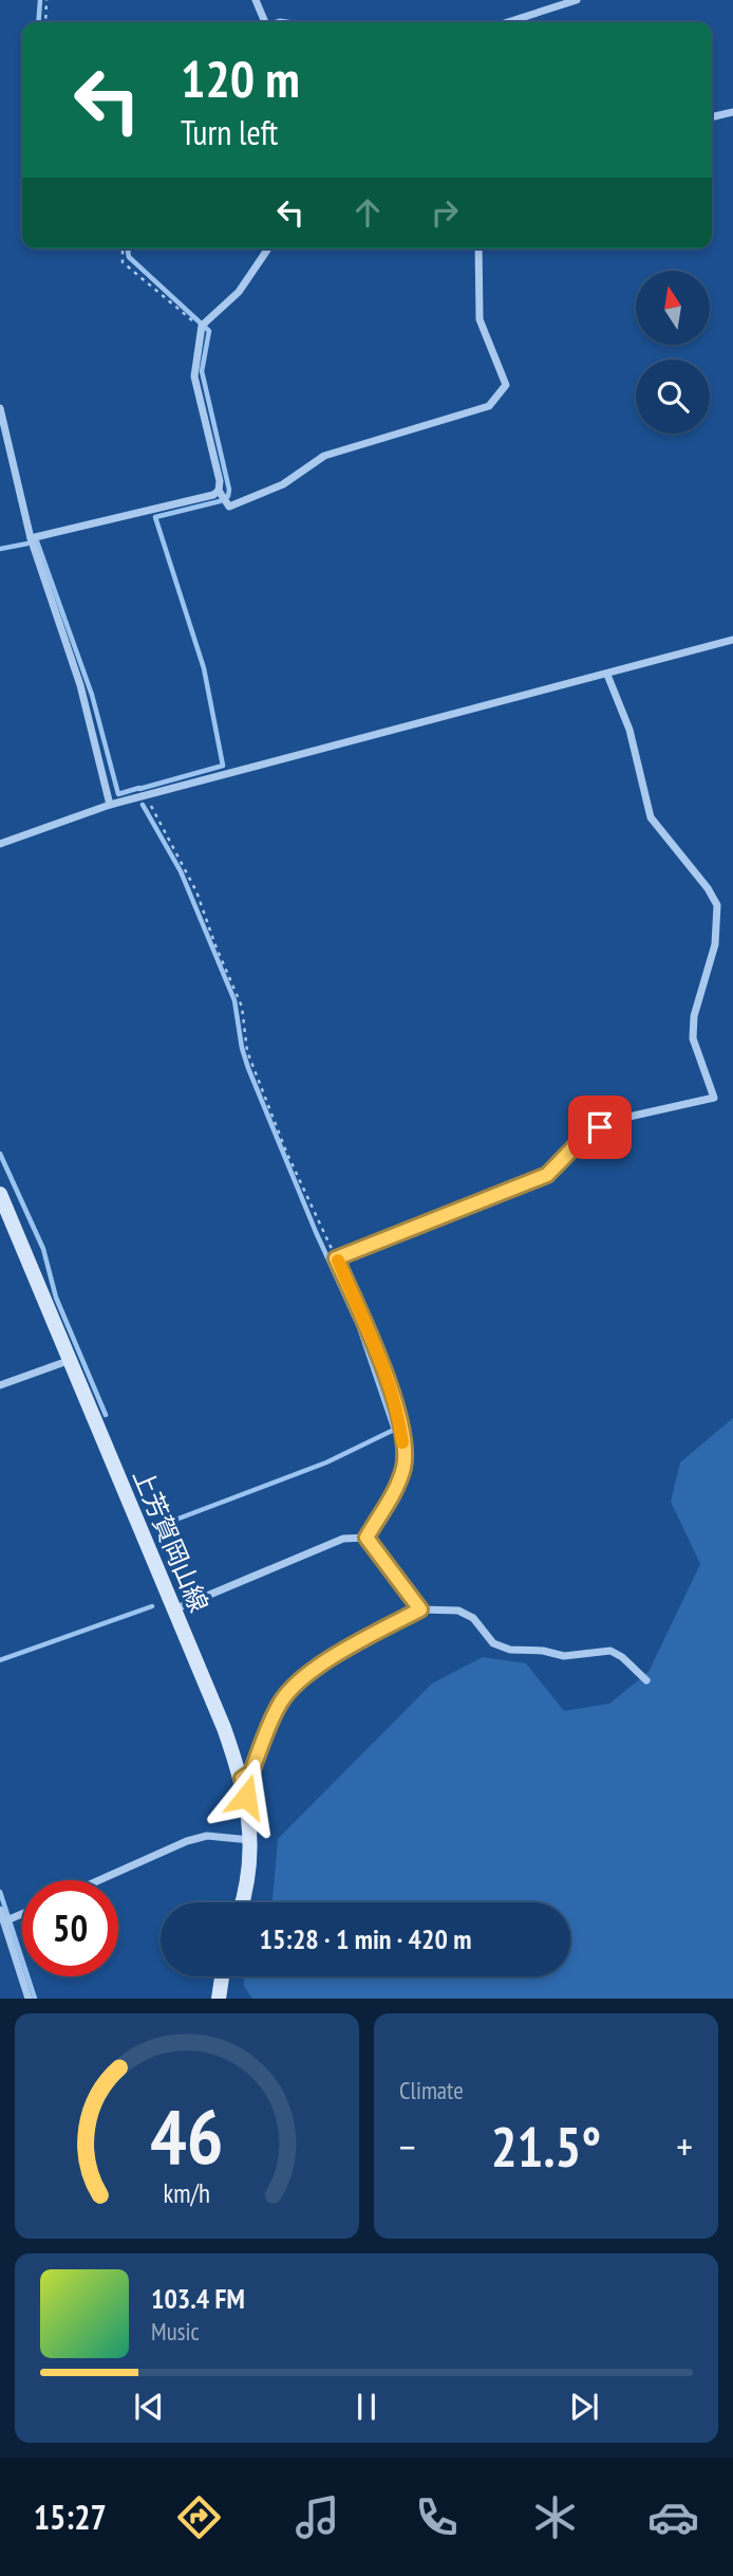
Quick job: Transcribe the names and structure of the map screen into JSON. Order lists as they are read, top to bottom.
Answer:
{
  "streets": {
    "main road": ["上芳賀岡山線"]
  },
  "north": "top",
  "page": {
    "turn": ["120 m", "Turn left"],
    "limit": "50",
    "trip": "15:28 · 1 min · 420 m",
    "tile": "Climate",
    "heat": ["−", "21.5°", "+"],
    "song": ["103.4 FM", "Music"],
    "tabs": "15:27",
    "gauge": ["46", "km/h"]
  }
}
